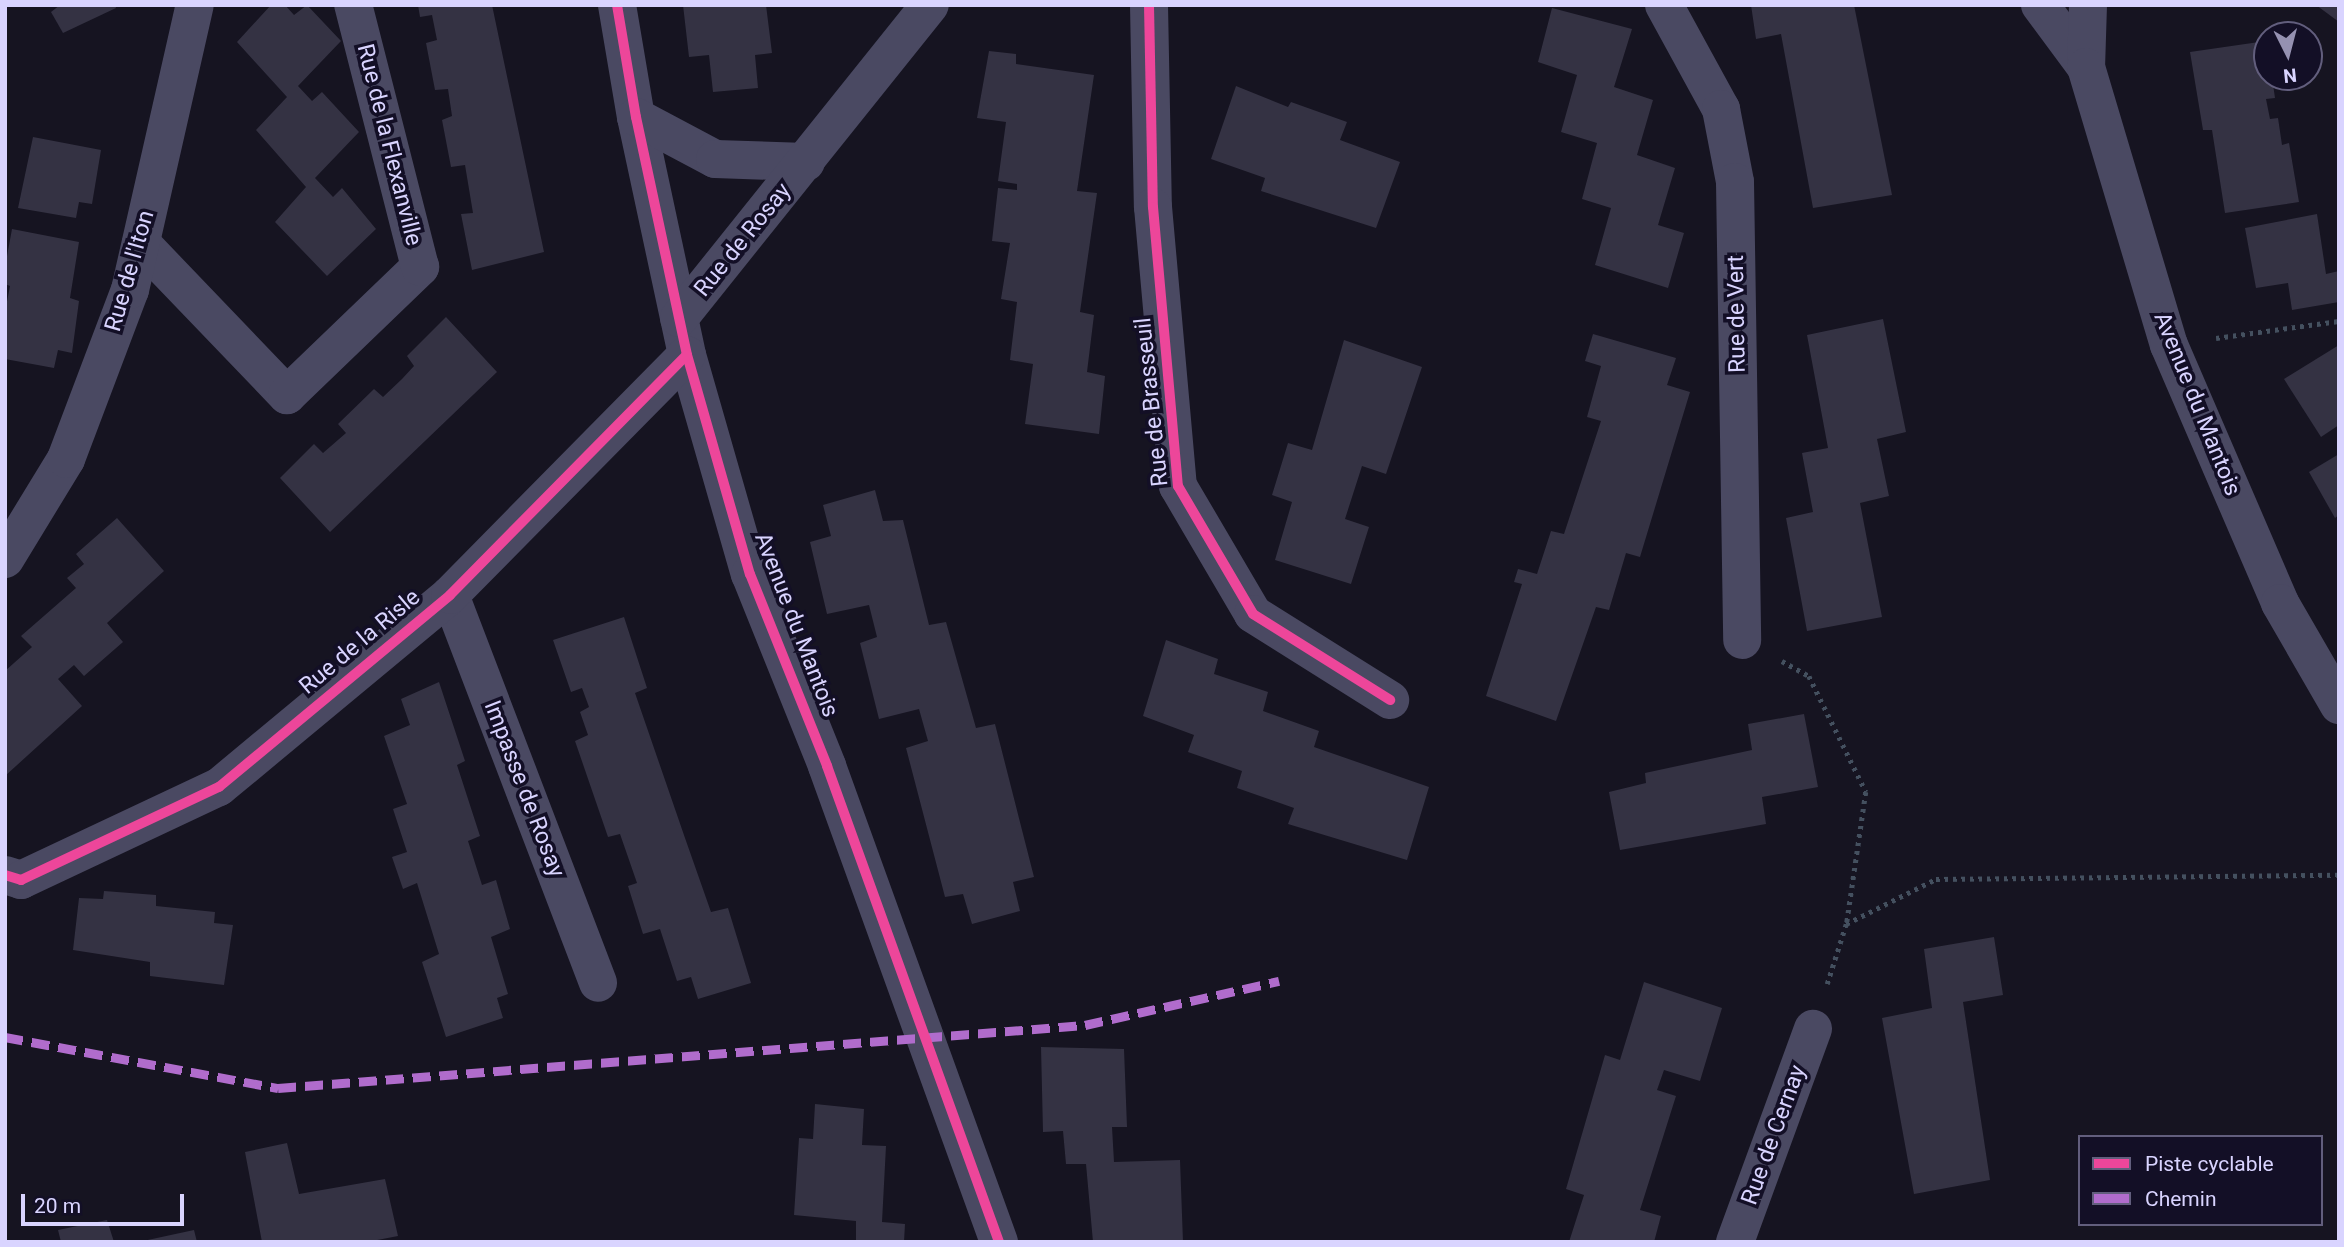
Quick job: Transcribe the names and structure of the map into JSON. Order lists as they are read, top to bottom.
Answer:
{
  "streets": {
    "street": [
      "Rue de la Flexanville",
      "Rue de Rosay",
      "Rue de l'Iton",
      "Rue de Vert",
      "Rue de Brasseuil",
      "Avenue du Mantois",
      "Rue de la Risle",
      "Impasse de Rosay",
      "Rue de Cernay"
    ]
  },
  "crossings": [
    ["Rue de la Flexanville", "Rue de l'Iton"],
    ["Rue de Rosay", "Avenue du Mantois"],
    ["Avenue du Mantois", "Rue de la Risle"],
    ["Rue de la Risle", "Impasse de Rosay"]
  ],
  "legend": ["Piste cyclable", "Chemin"],
  "scale_bar": "20 m",
  "north": "bottom"
}
